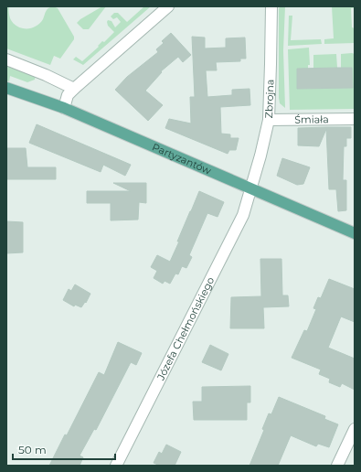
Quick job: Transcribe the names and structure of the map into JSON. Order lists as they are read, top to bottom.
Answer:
{
  "streets": {
    "main road": ["Partyzantów"],
    "street": ["Zbrojna", "Śmiała", "Józefa Chełmońskiego"]
  },
  "crossings": [
    ["Zbrojna", "Śmiała"],
    ["Zbrojna", "Partyzantów"],
    ["Zbrojna", "Józefa Chełmońskiego"],
    ["Partyzantów", "Józefa Chełmońskiego"]
  ],
  "scale_bar": "50 m"
}
